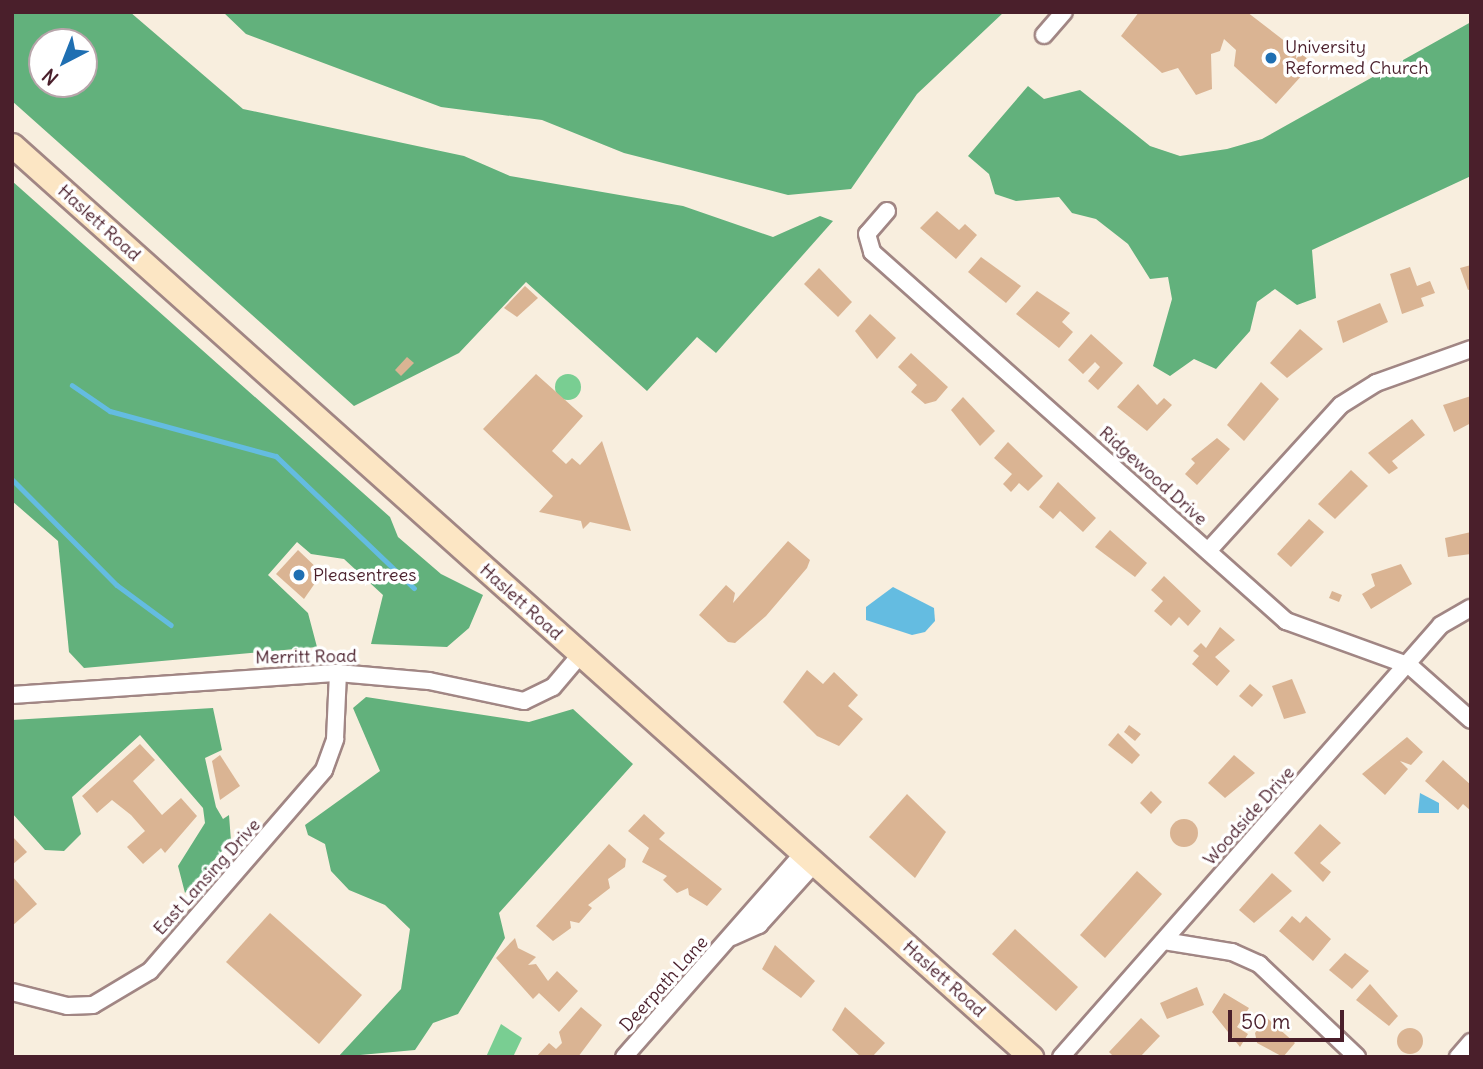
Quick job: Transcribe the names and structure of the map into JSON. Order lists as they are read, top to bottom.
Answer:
{
  "streets": {
    "main road": ["Haslett Road"],
    "street": [
      "Ridgewood Drive",
      "Merritt Road",
      "Woodside Drive",
      "East Lansing Drive",
      "Deerpath Lane"
    ]
  },
  "crossings": [
    ["Haslett Road", "Merritt Road"],
    ["Haslett Road", "Deerpath Lane"],
    ["Ridgewood Drive", "Woodside Drive"],
    ["Merritt Road", "East Lansing Drive"]
  ],
  "places": ["University Reformed Church", "Pleasentrees"],
  "scale_bar": "50 m",
  "north": "bottom left"
}
